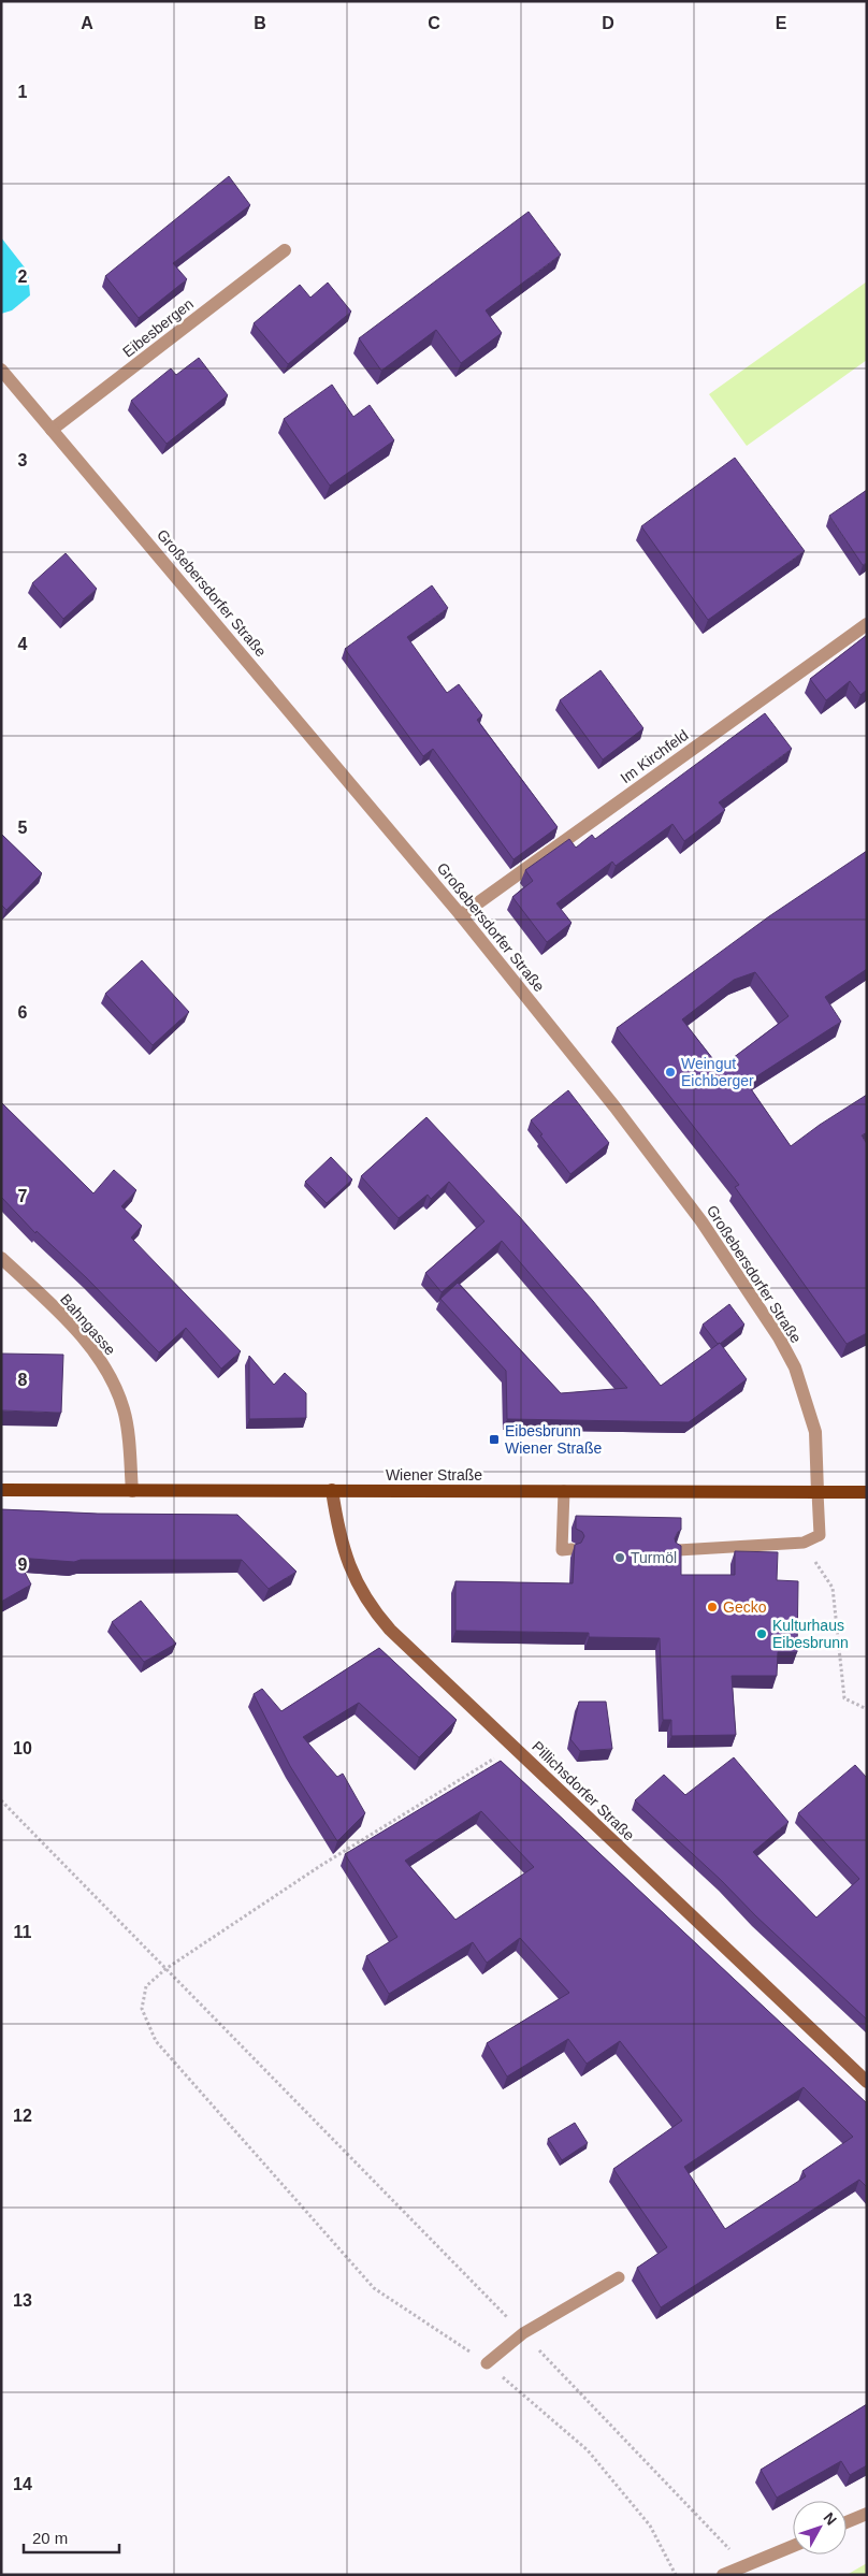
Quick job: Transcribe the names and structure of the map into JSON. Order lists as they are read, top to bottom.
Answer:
{
  "streets": {
    "main road": ["Wiener Straße", "Pillichsdorfer Straße"],
    "street": [
      "Eibesbergen",
      "Großebersdorfer Straße",
      "Im Kirchfeld",
      "Bahngasse"
    ]
  },
  "crossings": [
    ["Eibesbergen", "Großebersdorfer Straße"],
    ["Großebersdorfer Straße", "Im Kirchfeld"],
    ["Großebersdorfer Straße", "Wiener Straße"],
    ["Bahngasse", "Wiener Straße"],
    ["Wiener Straße", "Pillichsdorfer Straße"]
  ],
  "places": {
    "other": [
      "Weingut Eichberger",
      "Turmöl",
      "Gecko",
      "Kulturhaus Eibesbrunn"
    ],
    "transit": ["Eibesbrunn Wiener Straße"]
  },
  "scale_bar": "20 m",
  "north": "top right",
  "grid": {
    "columns": [
      "A",
      "B",
      "C",
      "D",
      "E"
    ],
    "rows": [
      "1",
      "2",
      "3",
      "4",
      "5",
      "6",
      "7",
      "8",
      "9",
      "10",
      "11",
      "12",
      "13",
      "14"
    ]
  }
}
